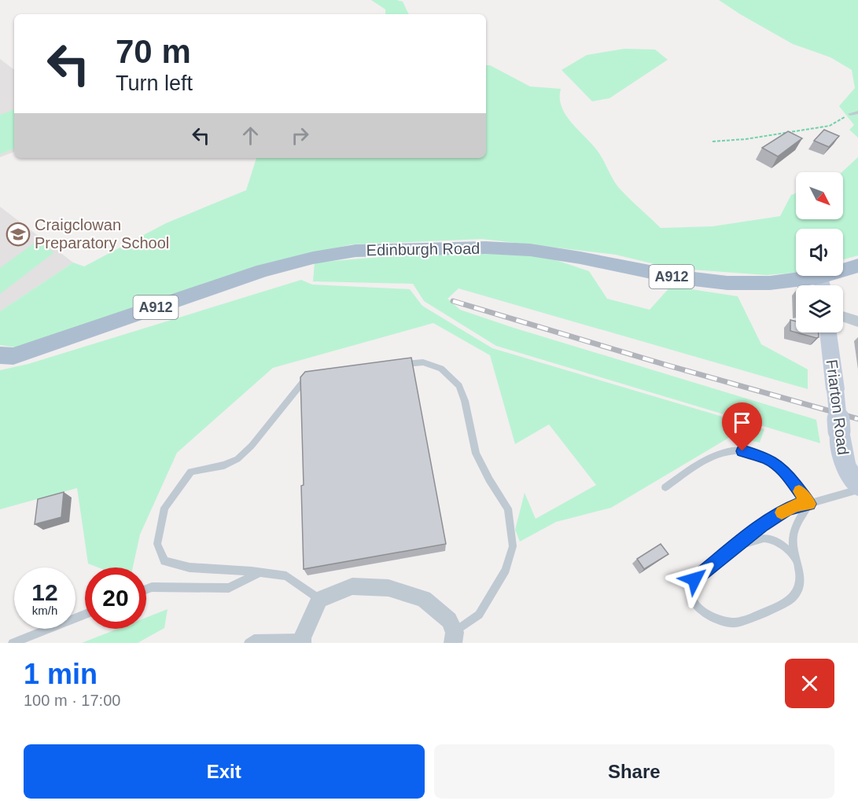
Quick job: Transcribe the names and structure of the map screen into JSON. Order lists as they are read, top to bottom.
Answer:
{
  "streets": {
    "main road": ["Edinburgh Road", "A912"],
    "street": ["Friarton Road"]
  },
  "places": {
    "school or university": ["Craigclowan Preparatory School"]
  },
  "north": "bottom right",
  "page": {
    "turn": ["70 m", "Turn left"],
    "speed": "12 km/h",
    "limit": "20",
    "heading": ["1 min", "100 m · 17:00"],
    "buttons": ["Exit", "Share"]
  }
}
